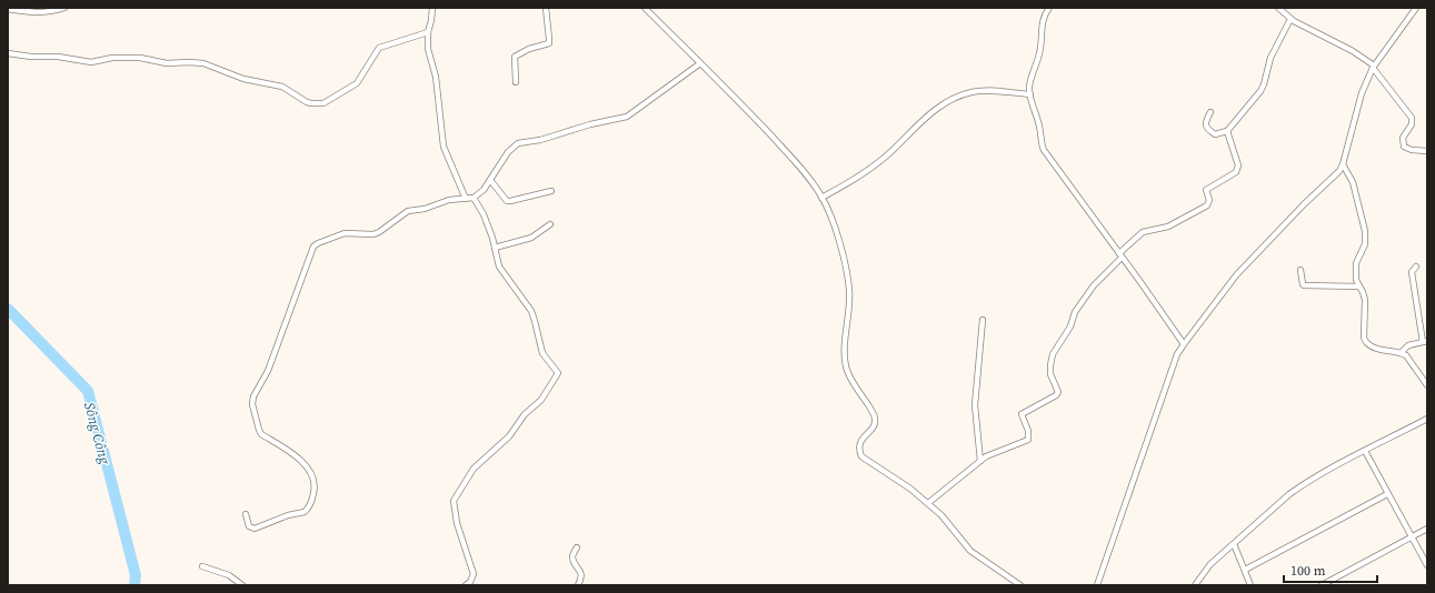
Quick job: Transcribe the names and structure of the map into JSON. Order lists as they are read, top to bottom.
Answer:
{
  "water": ["Sông Công"],
  "scale_bar": "100 m"
}
